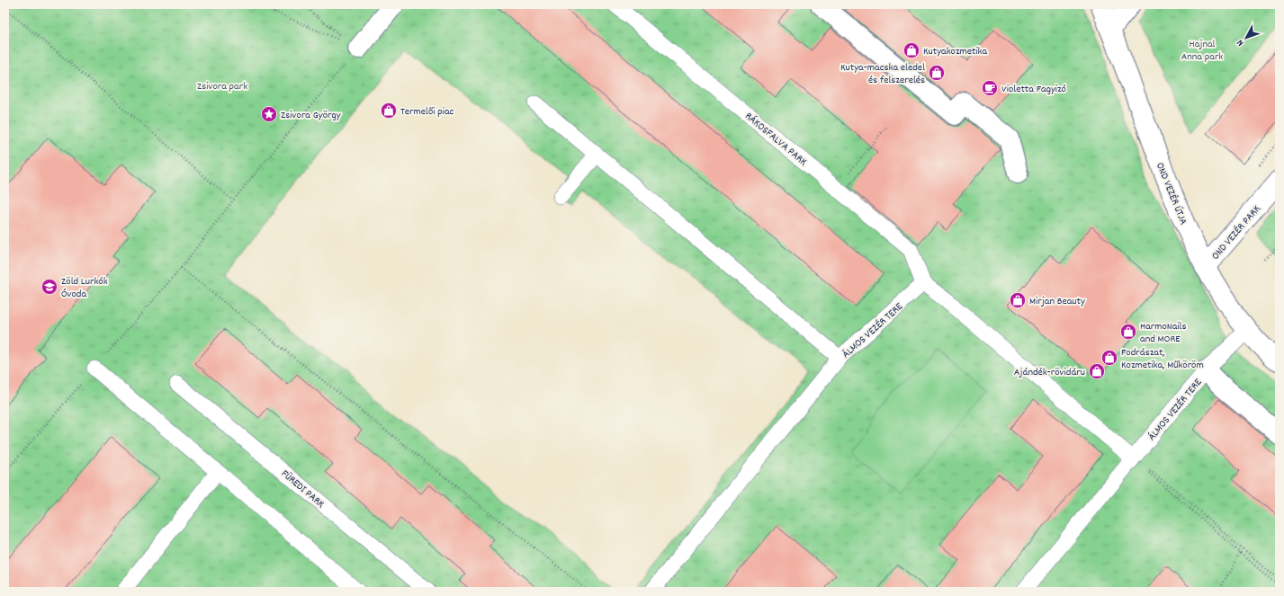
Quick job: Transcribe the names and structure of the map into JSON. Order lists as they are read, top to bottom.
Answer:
{
  "streets": {
    "street": ["OND VEZÉR ÚTJA", "OND VEZÉR PARK"],
    "lane": ["RÁKOSFALVA PARK", "ÁLMOS VEZÉR TERE", "FÜREDI PARK"]
  },
  "crossings": [
    ["RÁKOSFALVA PARK", "ÁLMOS VEZÉR TERE"],
    ["OND VEZÉR ÚTJA", "OND VEZÉR PARK"],
    ["OND VEZÉR ÚTJA", "ÁLMOS VEZÉR TERE"]
  ],
  "parks": ["Hajnal Anna park", "Zsivora park"],
  "places": {
    "shop": [
      "Kutyakozmetika",
      "Kutya-macska eledel és felszerelés",
      "Termelői piac",
      "Mirjan Beauty",
      "HarmoNails and MORE",
      "Fodrászat, Kozmetika, Műköröm",
      "Ajándék-rövidáru"
    ],
    "cafe": ["Violetta Fagyizó"],
    "place": ["Zsivora György"],
    "school or university": ["Zöld Lurkók Óvoda"]
  },
  "north": "bottom left"
}
